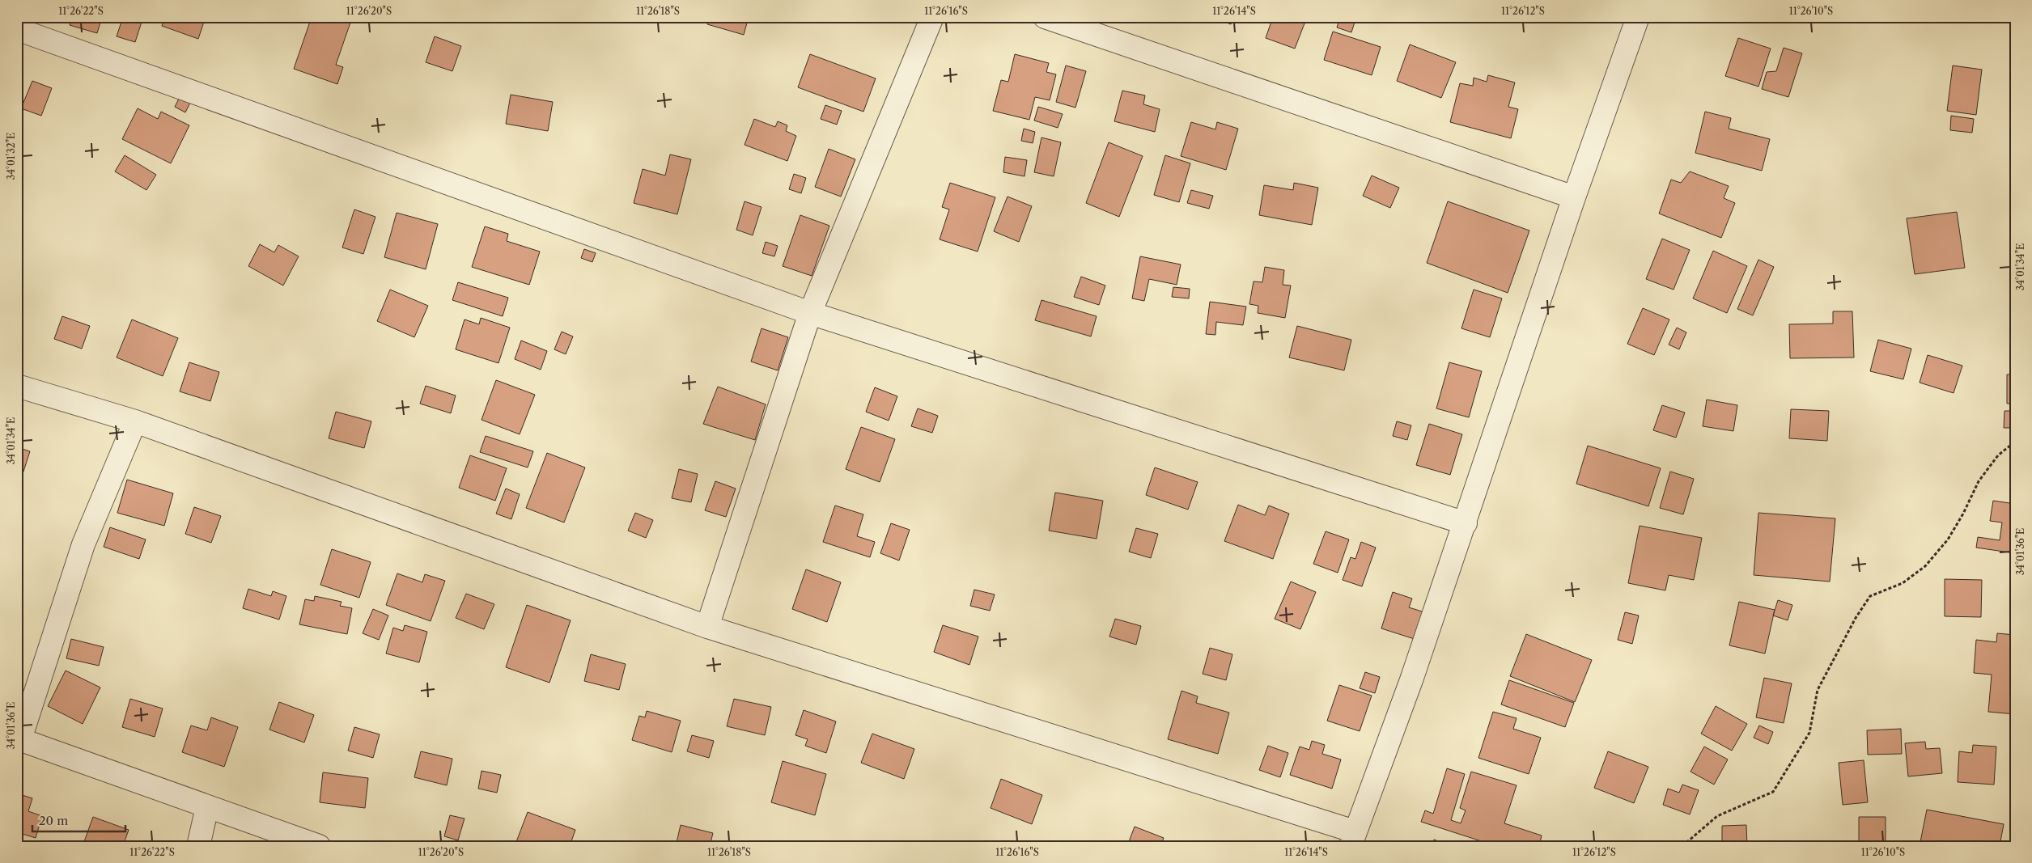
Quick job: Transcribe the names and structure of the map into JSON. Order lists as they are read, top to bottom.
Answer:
{
  "scale_bar": "20 m",
  "coordinates": [
    "11°26'22\"S",
    "11°26'20\"S",
    "11°26'18\"S",
    "11°26'16\"S",
    "11°26'14\"S",
    "11°26'12\"S",
    "11°26'10\"S",
    "34°01'32\"E",
    "34°01'34\"E",
    "34°01'36\"E"
  ]
}
